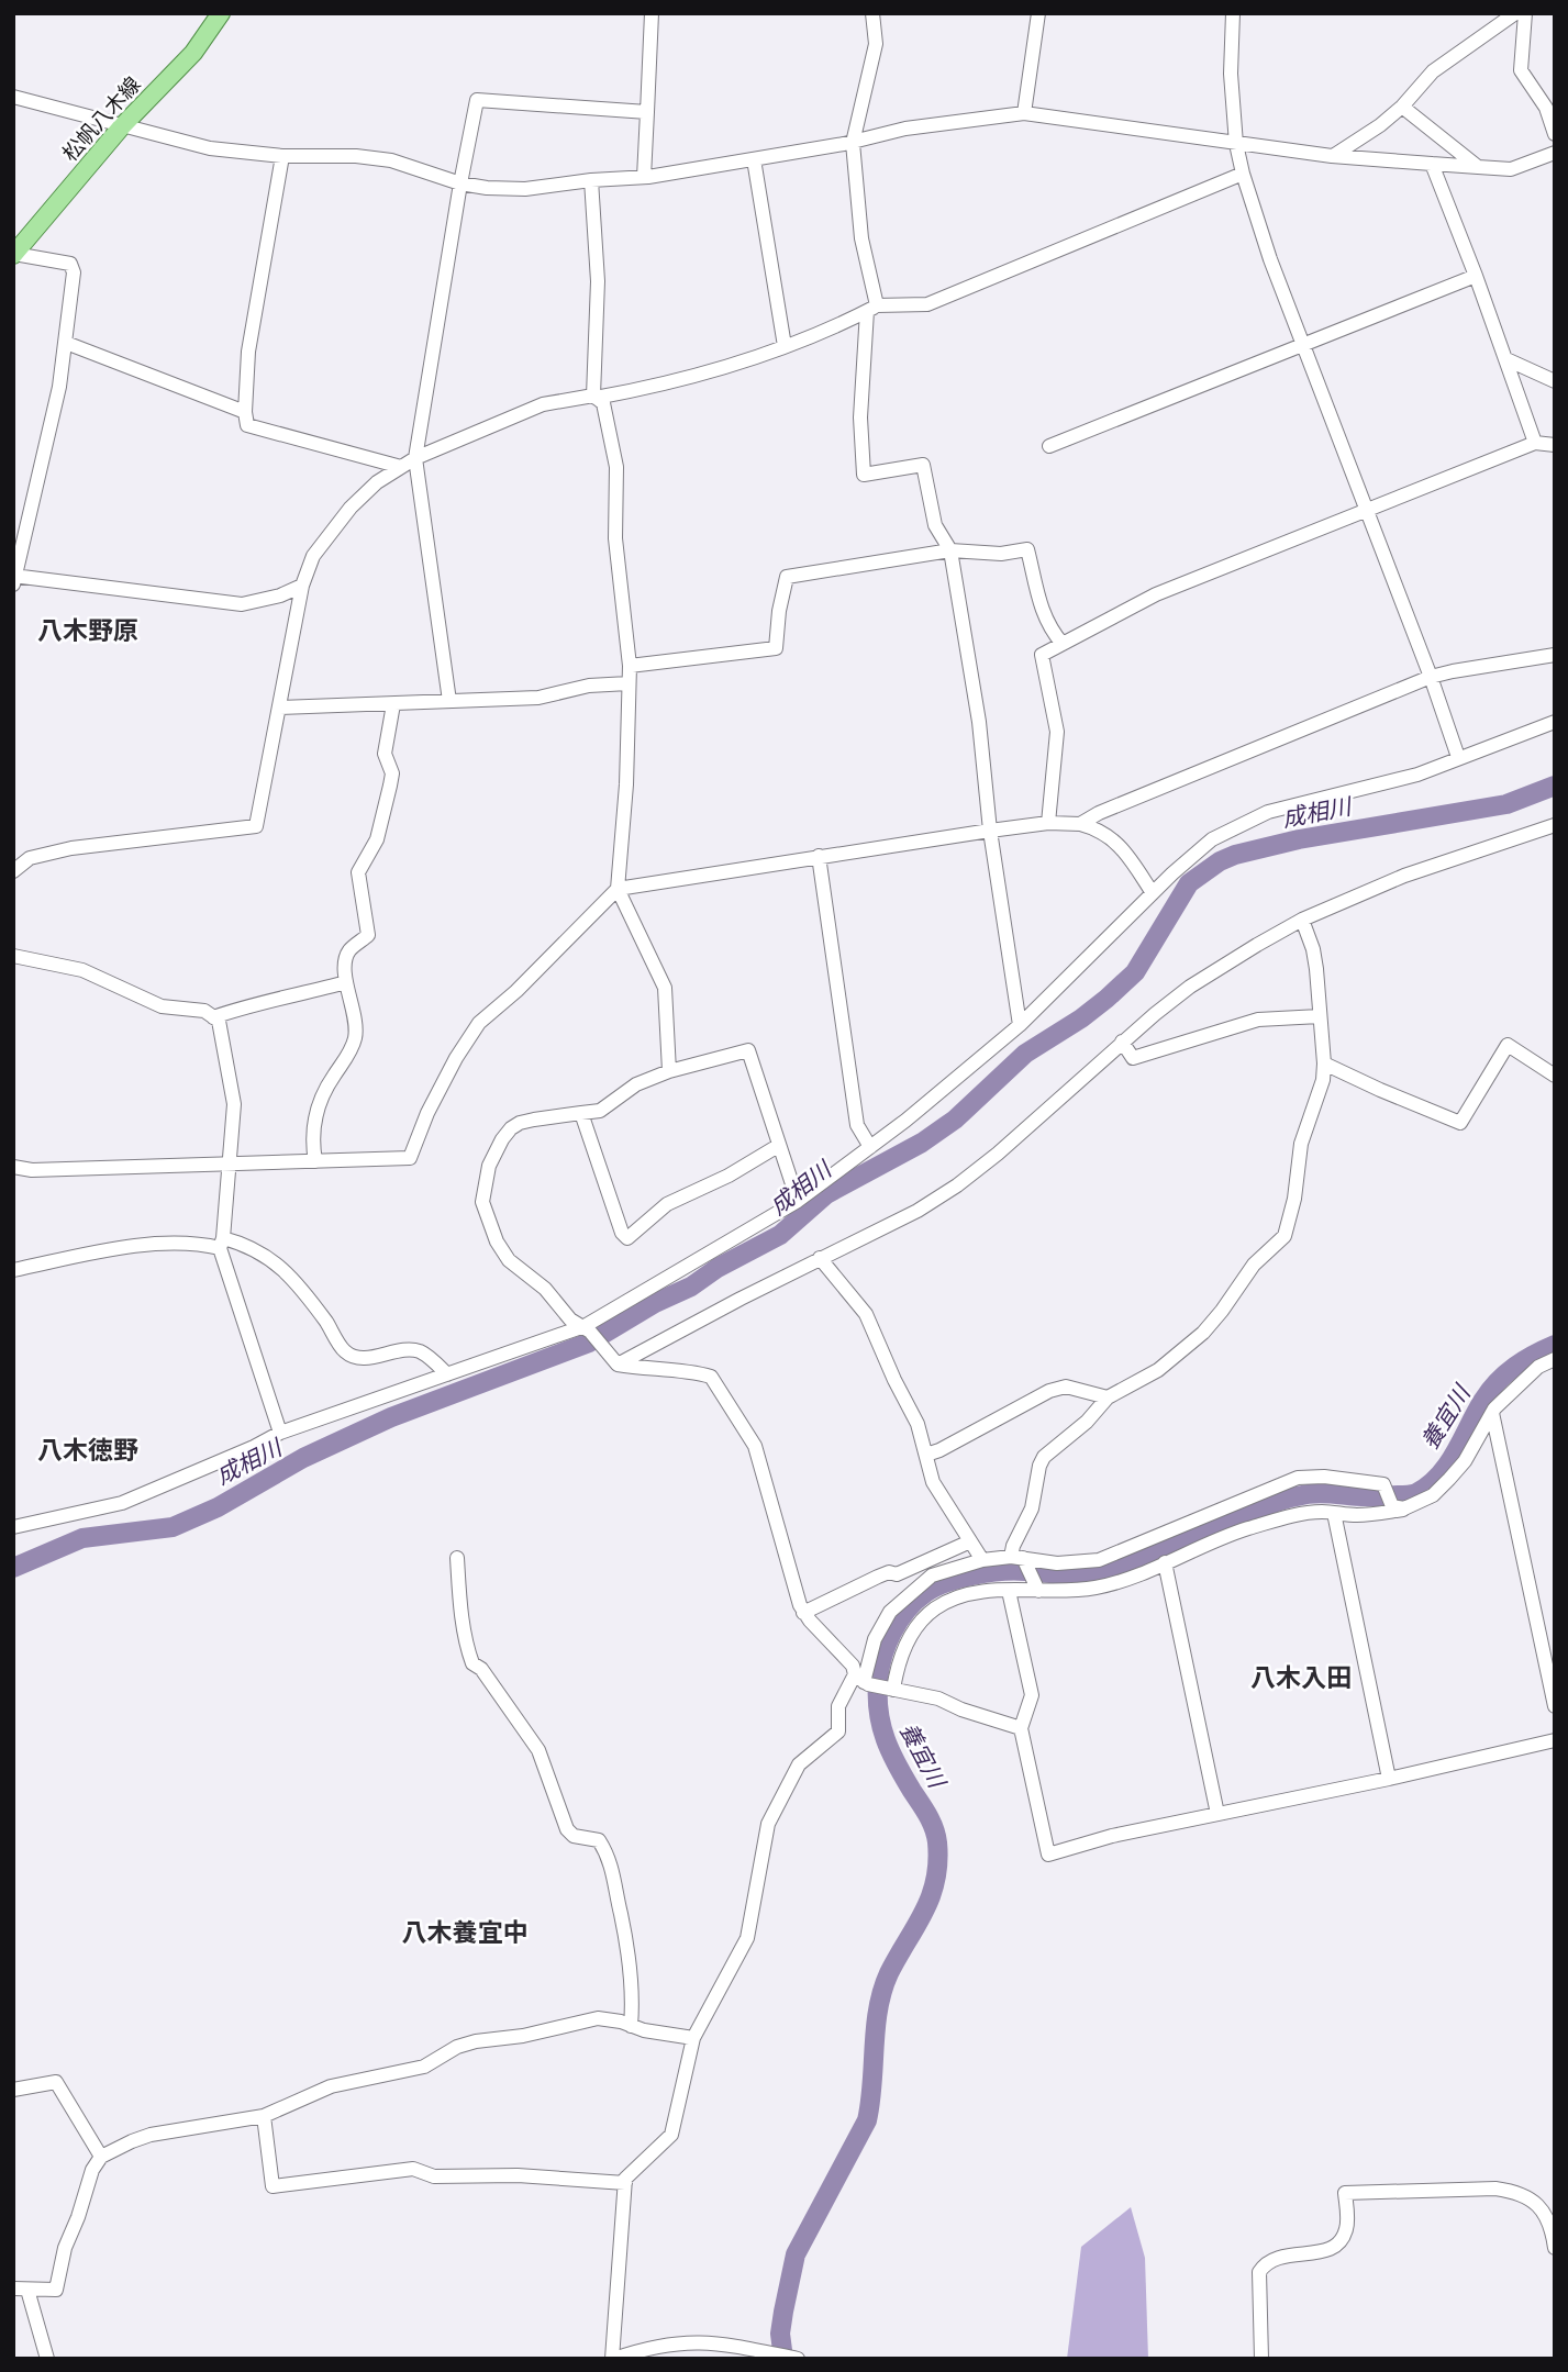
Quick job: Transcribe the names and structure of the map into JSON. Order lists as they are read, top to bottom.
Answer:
{
  "streets": {
    "main road": ["松帆八木線"]
  },
  "districts": [
    "八木野原",
    "八木徳野",
    "八木入田",
    "八木養宜中"
  ],
  "water": ["成相川", "養宜川"]
}
